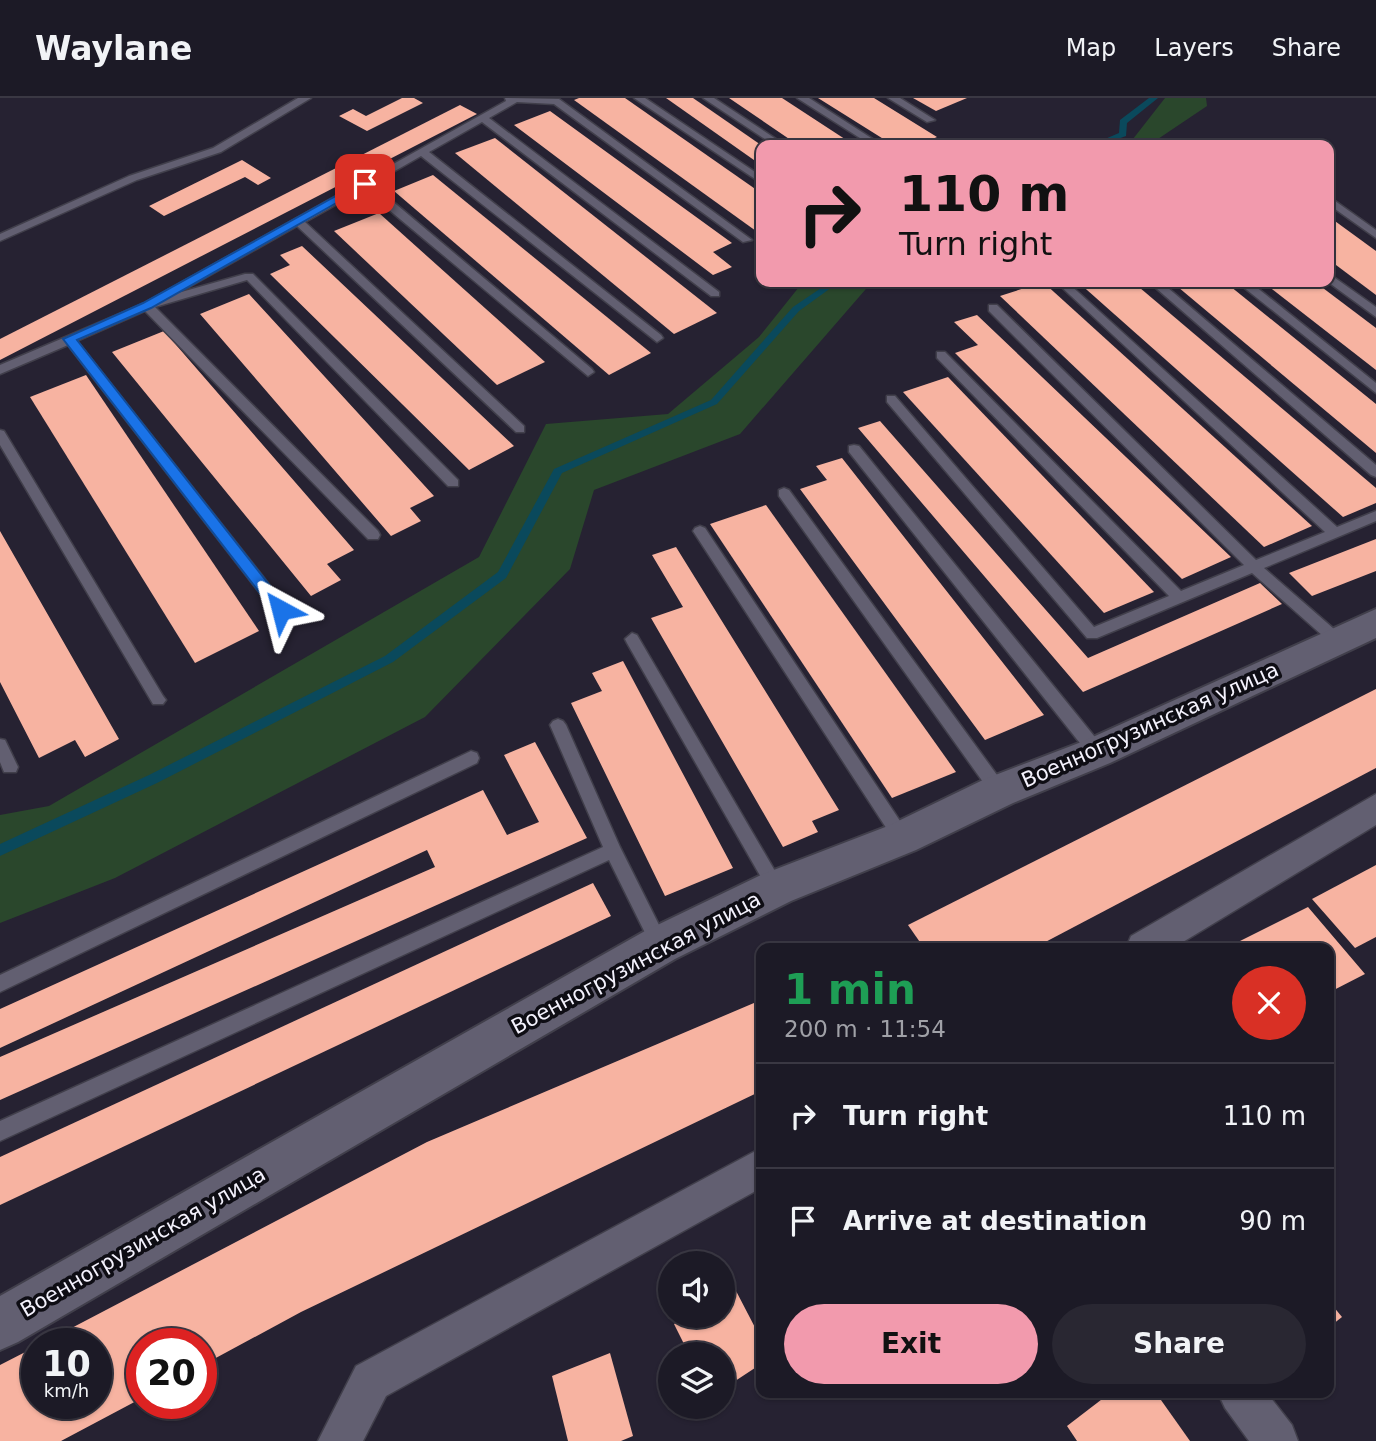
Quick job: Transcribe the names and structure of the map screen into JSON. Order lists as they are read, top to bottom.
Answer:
{
  "streets": {
    "street": ["Военногрузинская улица"]
  },
  "page": {
    "header": "Waylane",
    "nav": ["Map", "Layers", "Share"],
    "turn": ["110 m", "Turn right"],
    "heading": ["1 min", "200 m · 11:54"],
    "list": [
      {
        "name": "Turn right",
        "value": "110 m"
      },
      {
        "name": "Arrive at destination",
        "value": "90 m"
      }
    ],
    "buttons": ["Exit", "Share"],
    "speed": "10 km/h",
    "limit": "20"
  }
}
